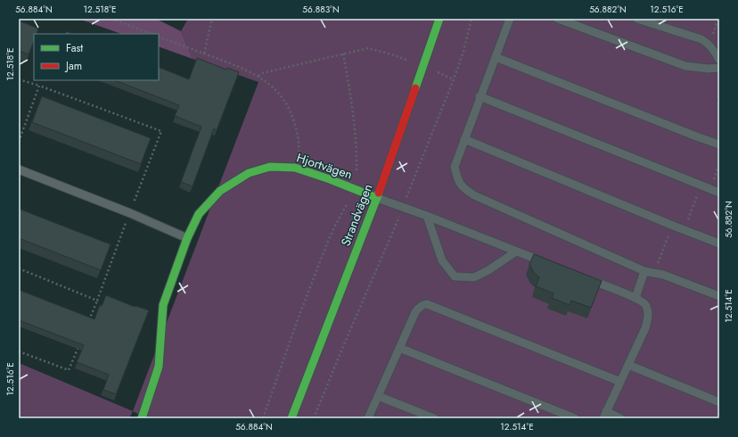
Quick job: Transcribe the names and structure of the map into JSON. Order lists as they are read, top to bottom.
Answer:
{
  "streets": {
    "street": ["Hjortvägen", "Strandvägen"]
  },
  "crossings": [
    ["Hjortvägen", "Strandvägen"]
  ],
  "legend": ["Fast", "Jam"],
  "coordinates": [
    "56.884°N",
    "12.518°E",
    "56.883°N",
    "56.882°N",
    "12.516°E",
    "12.514°E"
  ]
}
